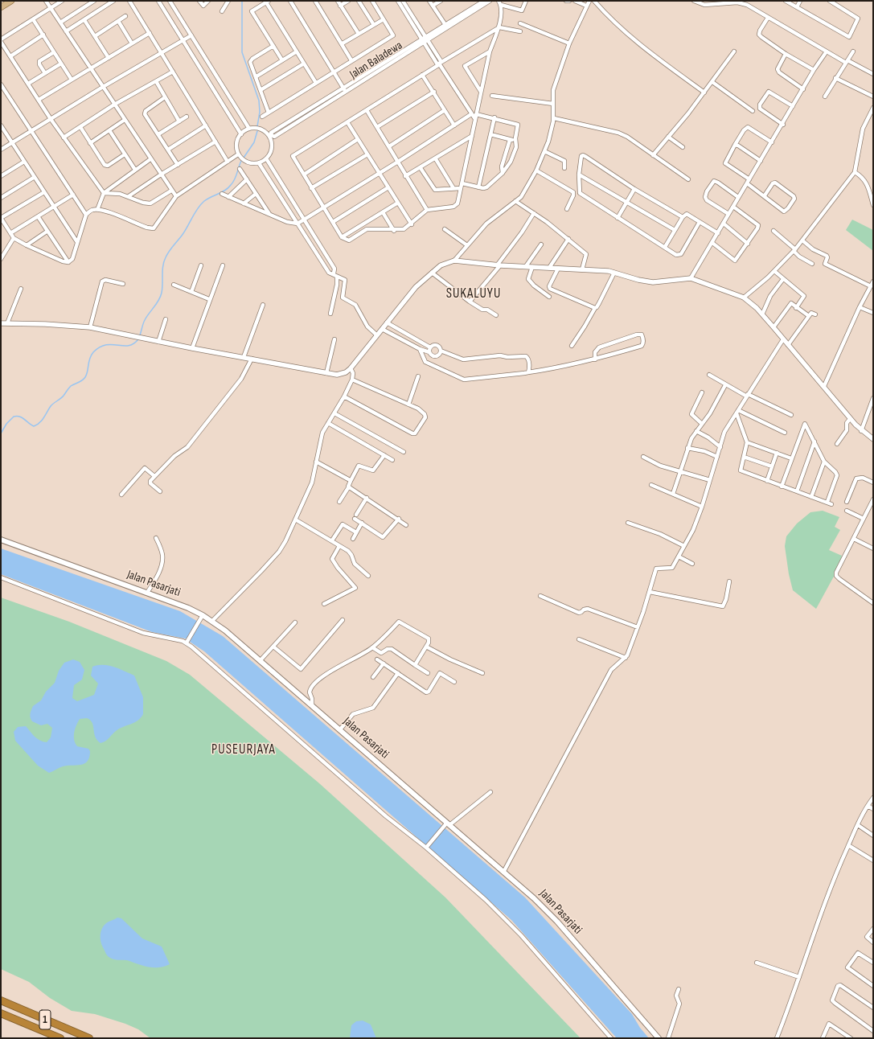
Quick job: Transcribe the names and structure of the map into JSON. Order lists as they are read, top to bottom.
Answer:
{
  "streets": {
    "highway": ["1"],
    "main road": ["Jalan Pasarjati"],
    "street": ["Jalan Baladewa"]
  },
  "districts": ["SUKALUYU", "PUSEURJAYA"]
}
